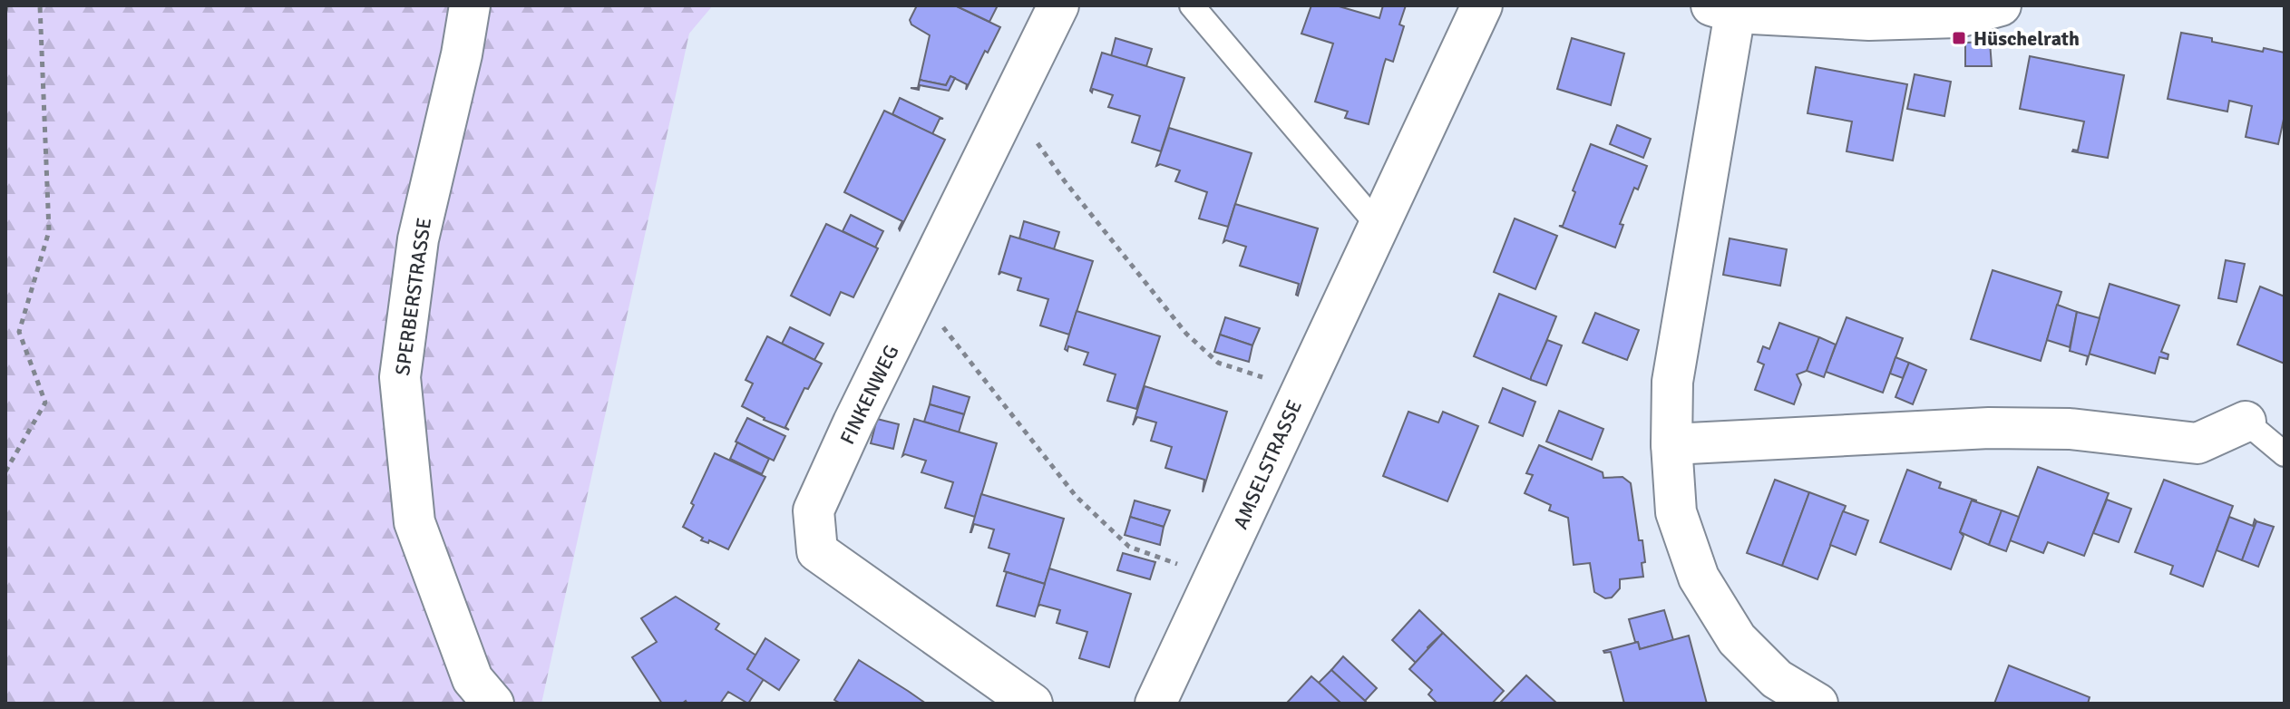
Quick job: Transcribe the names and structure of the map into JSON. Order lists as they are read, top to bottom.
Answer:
{
  "streets": {
    "street": ["SPERBERSTRASSE", "FINKENWEG", "AMSELSTRASSE"]
  },
  "places": {
    "transit": ["Hüschelrath"]
  }
}
